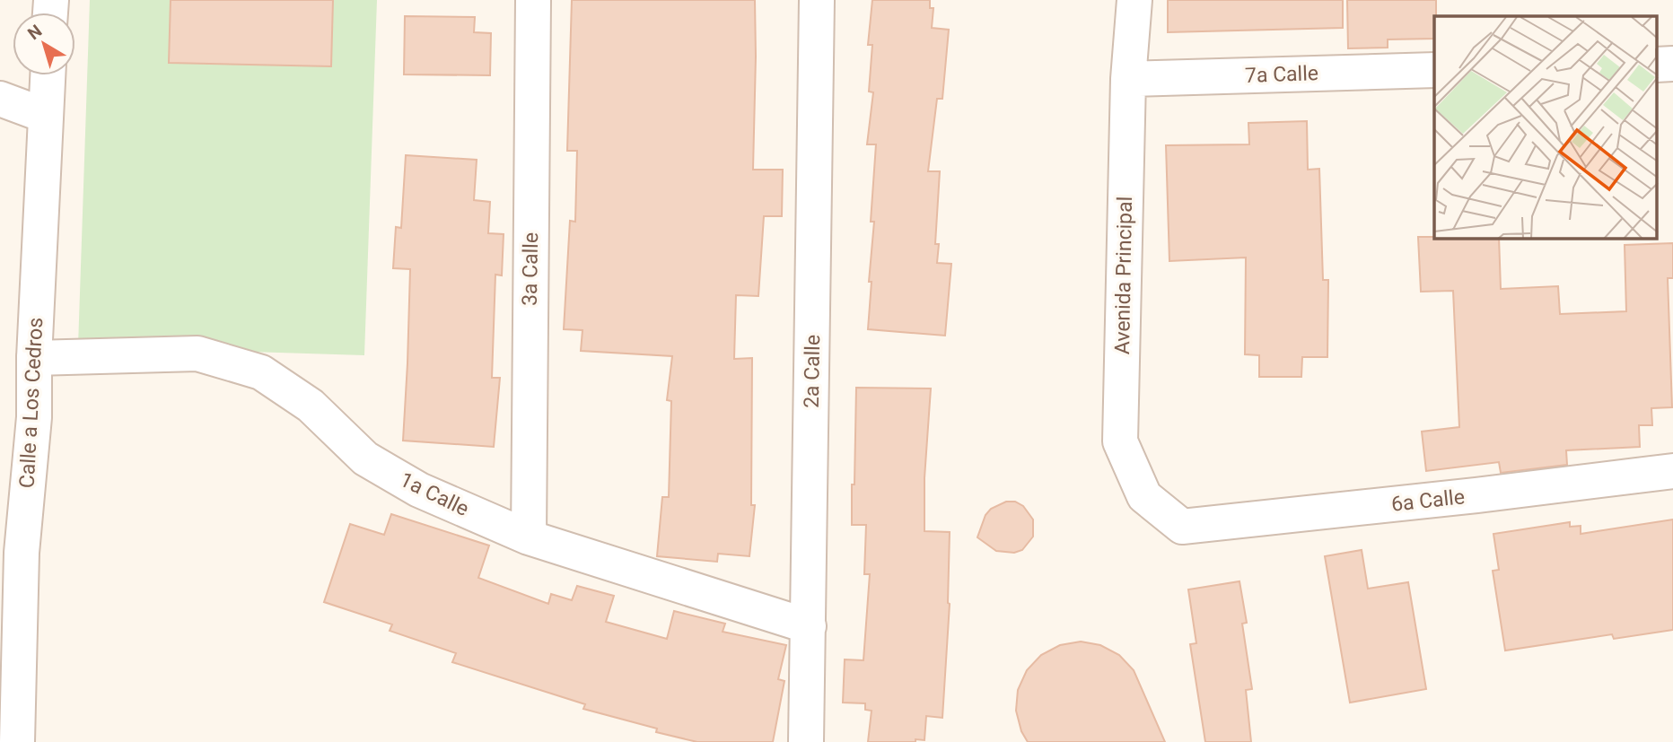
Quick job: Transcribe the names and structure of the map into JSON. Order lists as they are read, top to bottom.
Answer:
{
  "streets": {
    "street": [
      "7a Calle",
      "3a Calle",
      "Avenida Principal",
      "2a Calle",
      "Calle a Los Cedros",
      "1a Calle",
      "6a Calle"
    ]
  },
  "crossings": [
    ["7a Calle", "Avenida Principal"],
    ["3a Calle", "1a Calle"],
    ["Avenida Principal", "6a Calle"],
    ["2a Calle", "1a Calle"],
    ["Calle a Los Cedros", "1a Calle"]
  ],
  "north": "top left"
}
